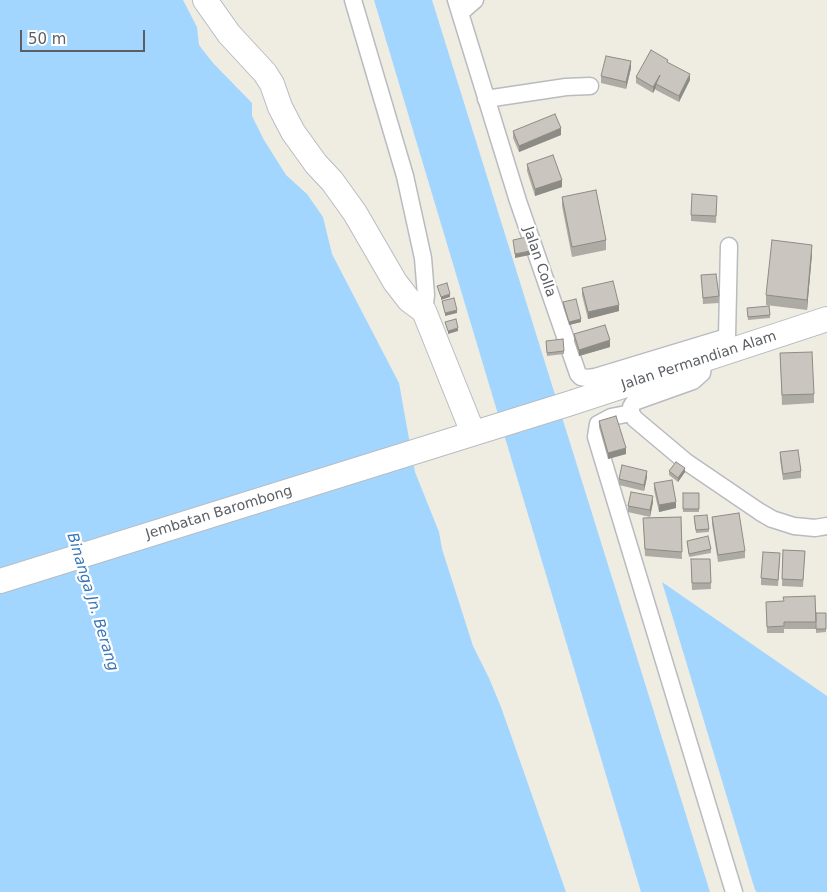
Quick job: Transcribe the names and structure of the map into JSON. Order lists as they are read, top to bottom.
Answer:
{
  "streets": {
    "main road": ["Jalan Permandian Alam", "Jembatan Barombong"],
    "street": ["Jalan Colla"]
  },
  "crossings": [
    ["Jalan Colla", "Jalan Permandian Alam"],
    ["Jalan Permandian Alam", "Jembatan Barombong"]
  ],
  "water": ["Binanga Jn. Berang"],
  "scale_bar": "50 m"
}
